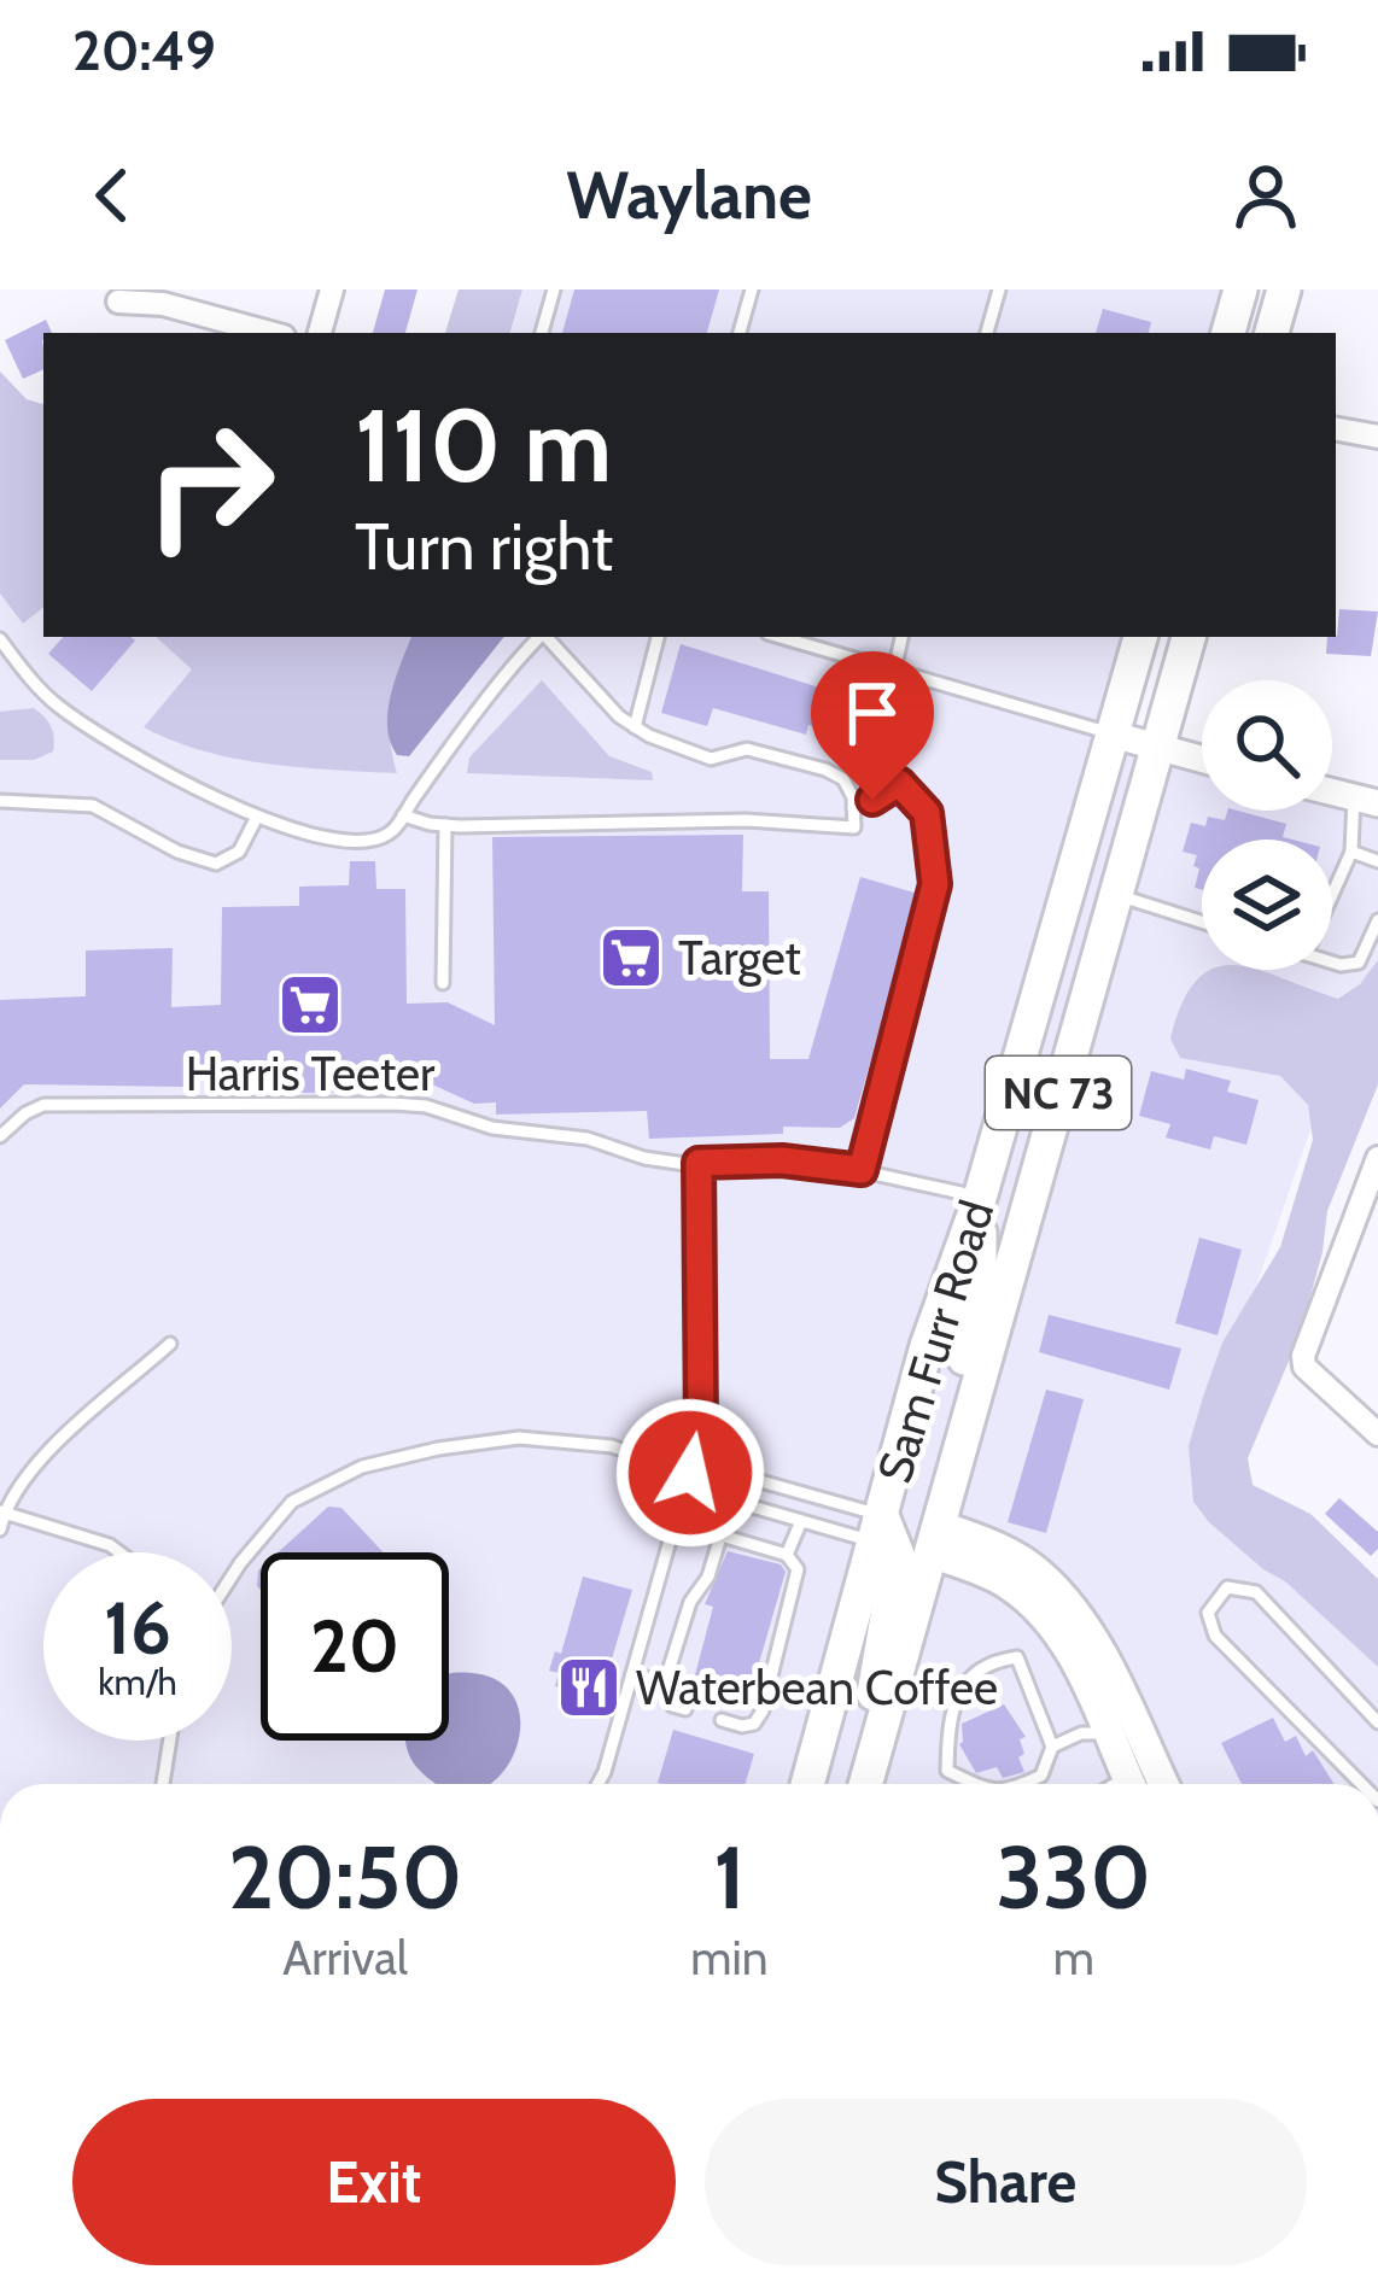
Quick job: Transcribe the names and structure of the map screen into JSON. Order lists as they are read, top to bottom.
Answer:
{
  "streets": {
    "main road": ["NC 73", "Sam Furr Road"]
  },
  "places": {
    "supermarket": ["Target", "Harris Teeter"],
    "restaurant": ["Waterbean Coffee"]
  },
  "page": {
    "status": "20:49",
    "header": "Waylane",
    "turn": ["110 m", "Turn right"],
    "speed": "16 km/h",
    "limit": "20",
    "eta": [
      "20:50",
      "Arrival",
      "1",
      "min",
      "330",
      "m"
    ],
    "buttons": ["Exit", "Share"]
  }
}
